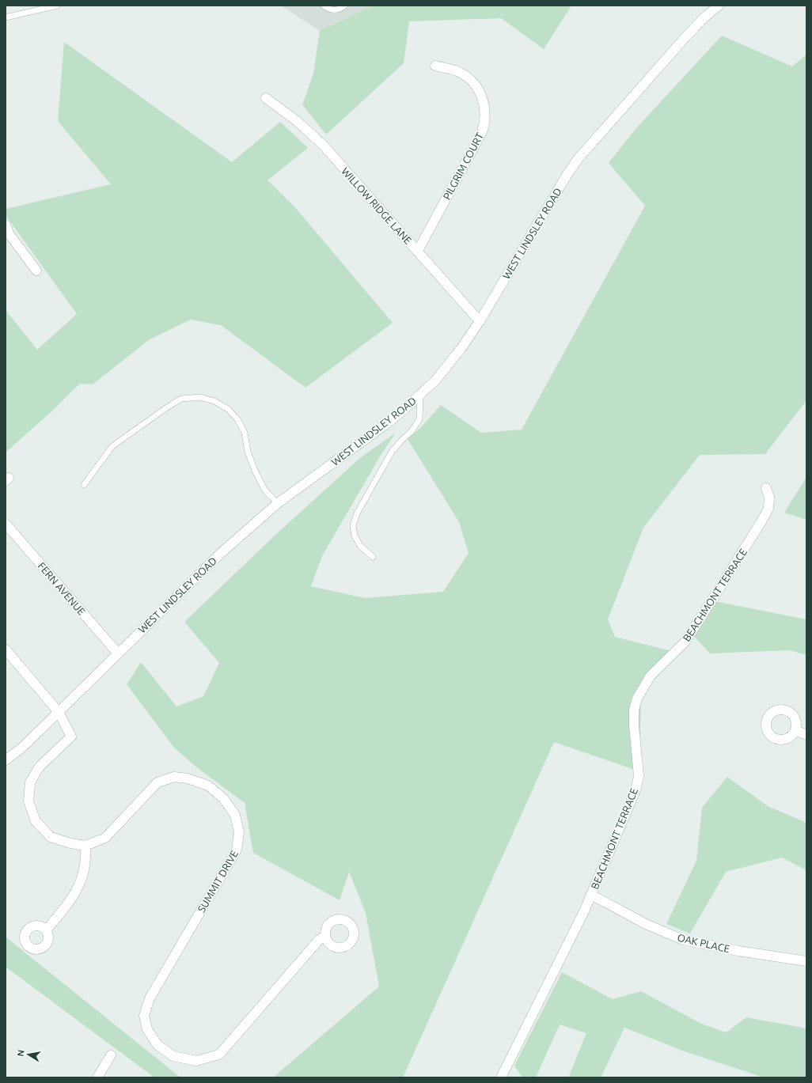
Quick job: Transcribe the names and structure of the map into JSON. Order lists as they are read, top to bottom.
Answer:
{
  "streets": {
    "street": [
      "PILGRIM COURT",
      "WILLOW RIDGE LANE",
      "WEST LINDSLEY ROAD",
      "FERN AVENUE",
      "BEACHMONT TERRACE",
      "SUMMIT DRIVE",
      "OAK PLACE"
    ]
  },
  "crossings": [
    ["PILGRIM COURT", "WILLOW RIDGE LANE"],
    ["WILLOW RIDGE LANE", "WEST LINDSLEY ROAD"],
    ["WEST LINDSLEY ROAD", "FERN AVENUE"],
    ["WEST LINDSLEY ROAD", "SUMMIT DRIVE"],
    ["BEACHMONT TERRACE", "OAK PLACE"]
  ],
  "north": "left"
}
